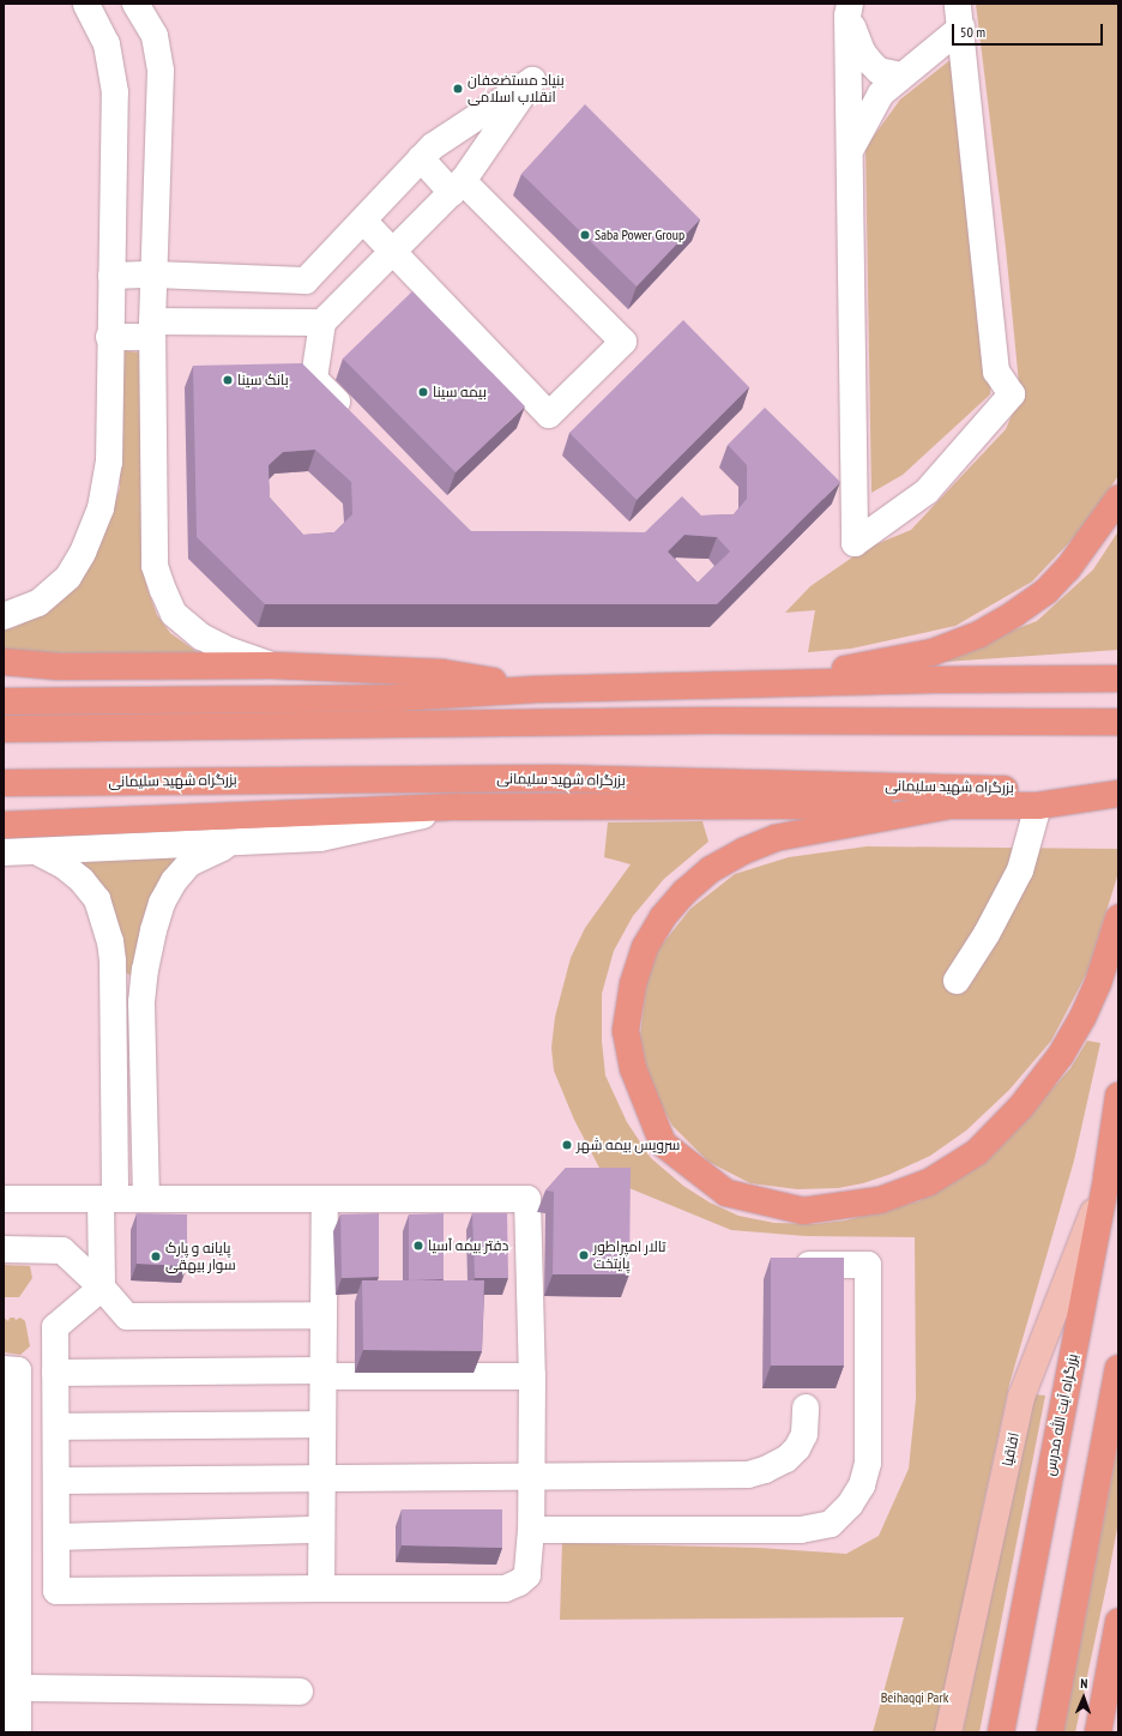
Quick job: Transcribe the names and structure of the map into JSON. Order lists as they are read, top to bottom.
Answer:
{
  "streets": {
    "highway": ["بزرگراه شهید سلیمانی", "بزرگراه آیت الله مدرس"],
    "main road": ["اقاقیا"]
  },
  "crossings": [
    ["بزرگراه آیت الله مدرس", "اقاقیا"]
  ],
  "parks": ["Beihaqqi Park"],
  "places": [
    "بنیاد مستضعفان انقلاب اسلامی",
    "Saba Power Group",
    "بانک سینا",
    "بیمه سینا",
    "سرویس بیمه شهر",
    "دفتر بیمه آسیا",
    "تالار امپراطور پایتخت",
    "پایانه و پارک سوار بیهقی"
  ],
  "scale_bar": "50 m",
  "north": "top"
}
